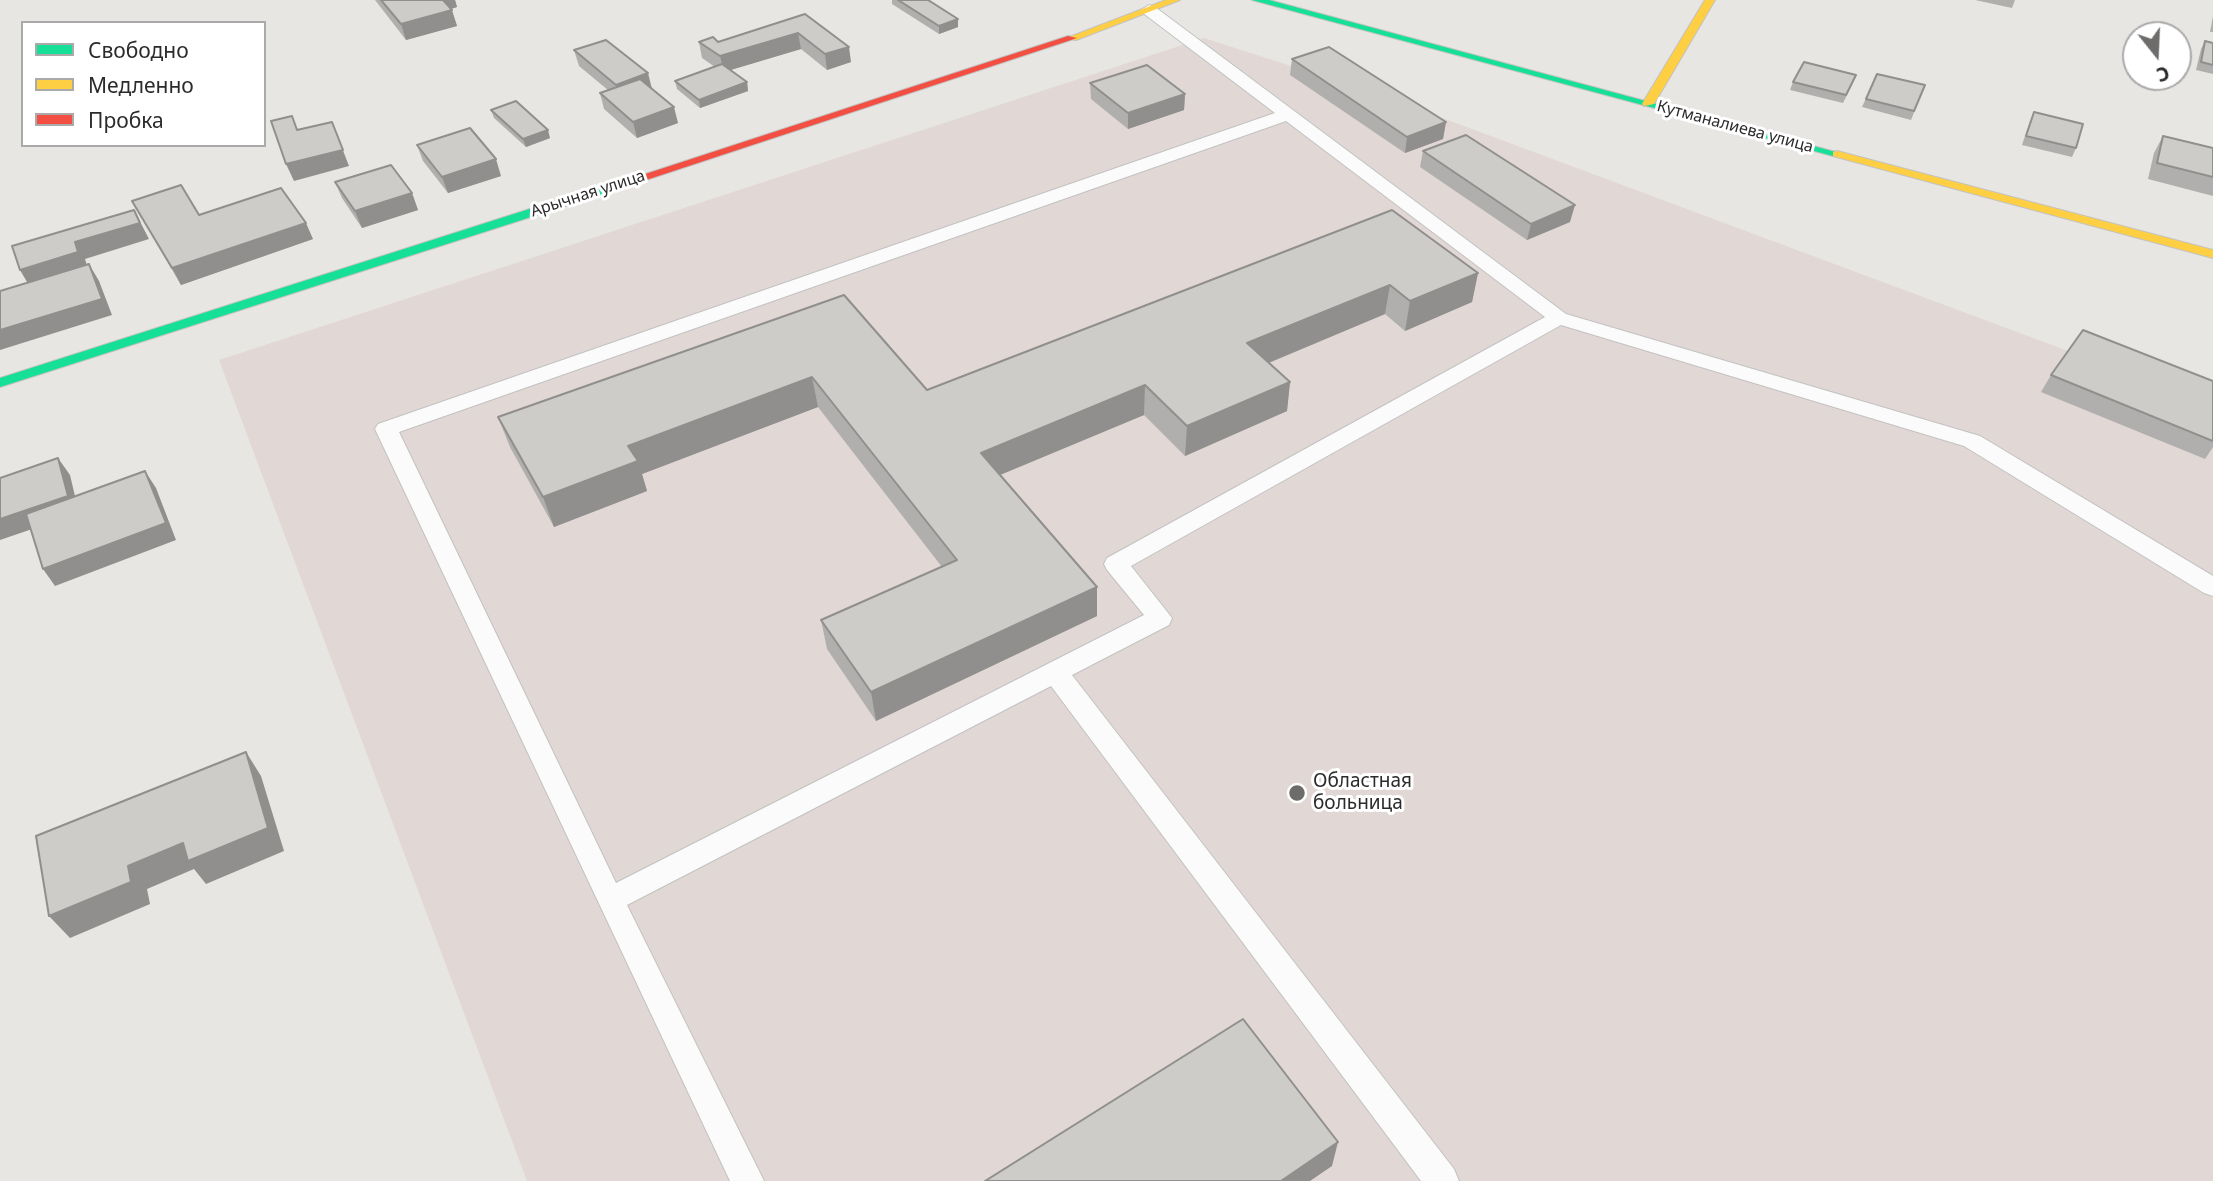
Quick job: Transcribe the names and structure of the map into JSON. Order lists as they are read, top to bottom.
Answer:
{
  "streets": {
    "street": ["Кутманалиева улица", "Арычная улица"]
  },
  "places": ["Областная больница"],
  "legend": ["Свободно", "Медленно", "Пробка"],
  "north": "bottom"
}
